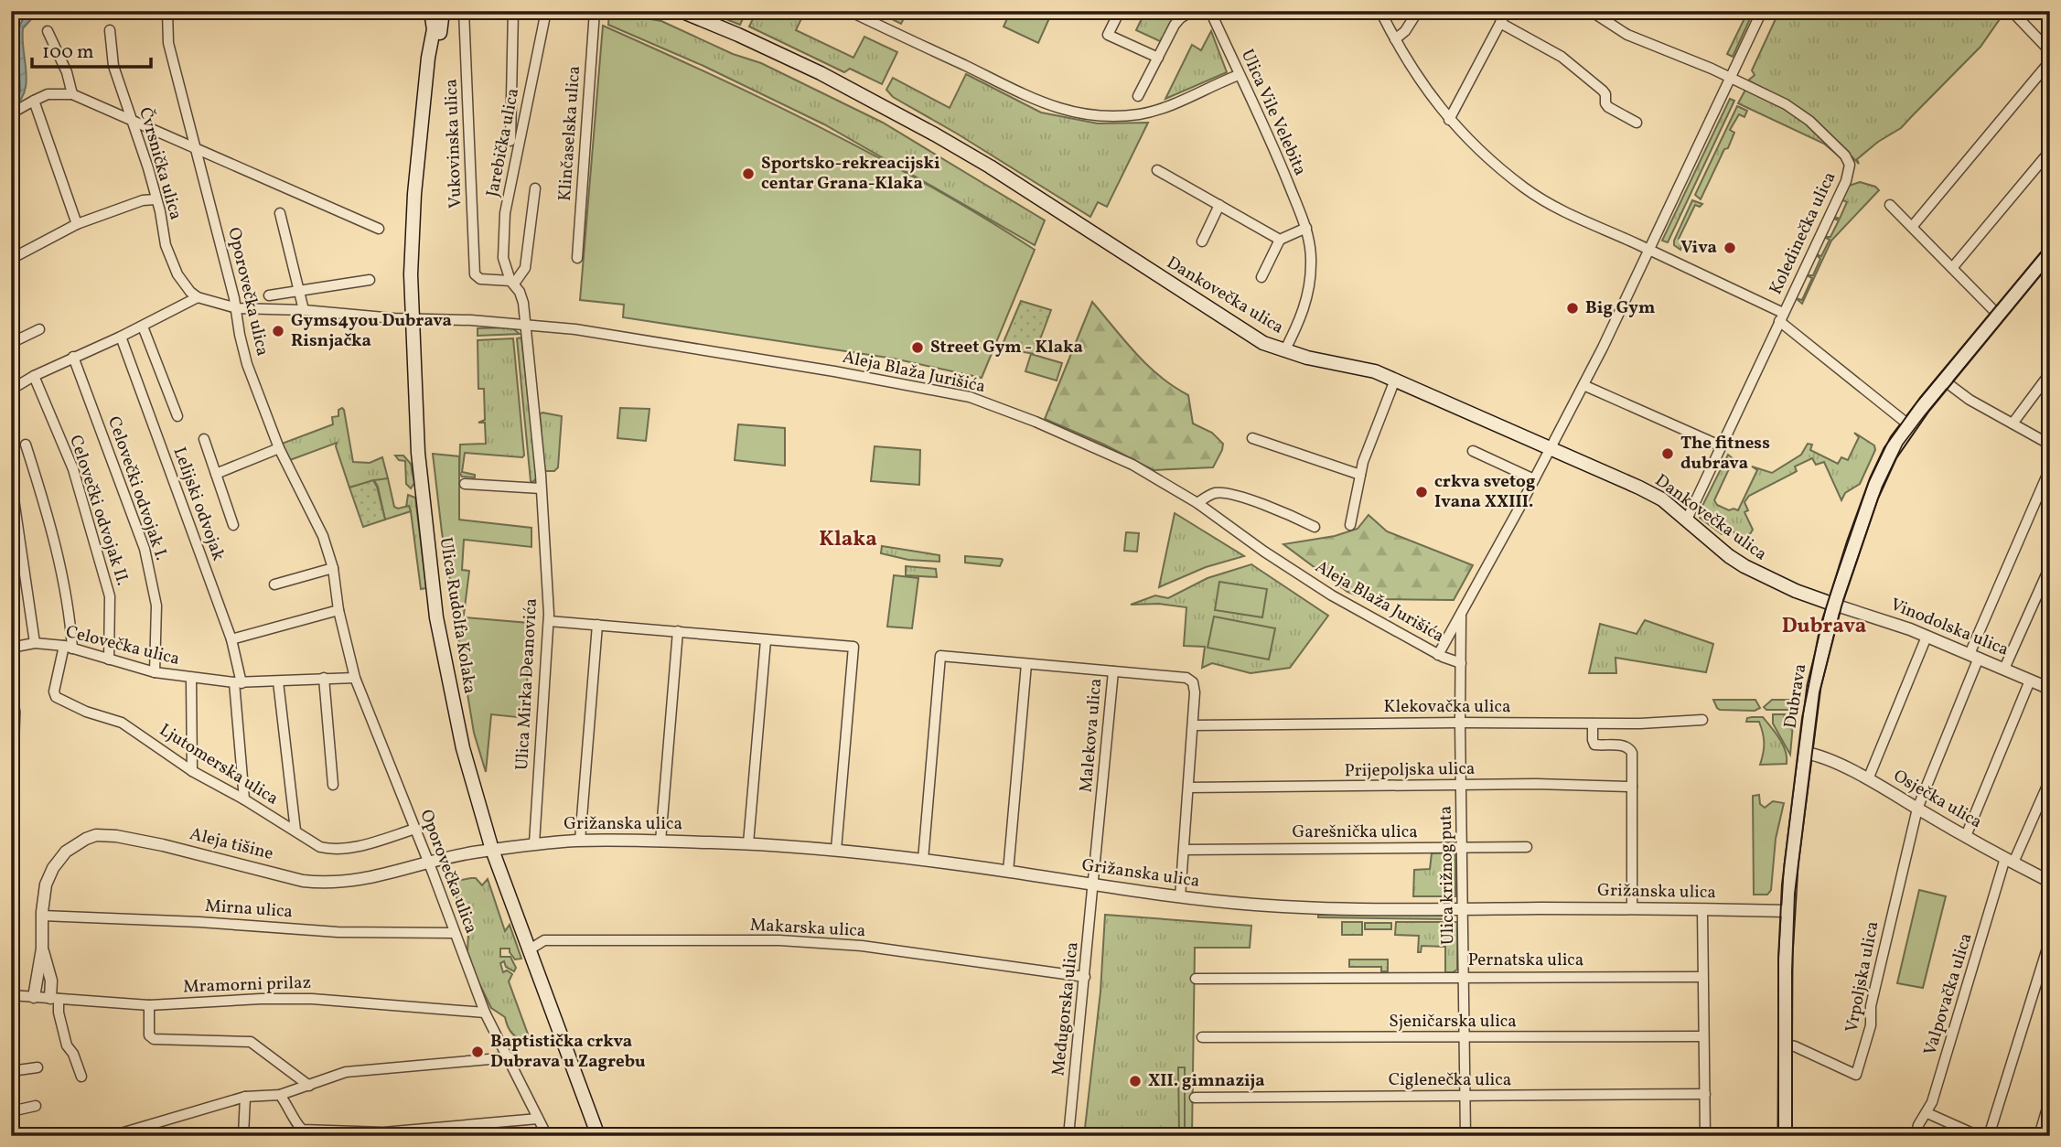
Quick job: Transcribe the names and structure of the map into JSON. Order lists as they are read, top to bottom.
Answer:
{
  "streets": {
    "main road": ["Dankovečka ulica", "Ulica Rudolfa Kolaka", "Dubrava"],
    "street": [
      "Ulica Vile Velebita",
      "Klinčaselska ulica",
      "Jarebička ulica",
      "Vukovinska ulica",
      "Čvrsnička ulica",
      "Koledinečka ulica",
      "Oporovečka ulica",
      "Aleja Blaža Jurišića",
      "Celovečki odvojak I.",
      "Lelijski odvojak",
      "Celovečki odvojak II.",
      "Vinodolska ulica",
      "Celovečka ulica",
      "Ulica Mirka Deanovića",
      "Klekovačka ulica",
      "Malekova ulica",
      "Ljutomerska ulica",
      "Prijepoljska ulica",
      "Osječka ulica",
      "Grižanska ulica",
      "Garešnička ulica",
      "Aleja tišine",
      "Ulica križnog puta",
      "Mirna ulica",
      "Makarska ulica",
      "Pernatska ulica",
      "Vrpoljska ulica",
      "Mramorni prilaz",
      "Valpovačka ulica",
      "Međugorska ulica",
      "Sjeničarska ulica",
      "Ciglenečka ulica"
    ]
  },
  "crossings": [
    ["Ulica Vile Velebita", "Dankovečka ulica"],
    ["Jarebička ulica", "Vukovinska ulica"],
    ["Jarebička ulica", "Aleja Blaža Jurišića"],
    ["Jarebička ulica", "Ulica Mirka Deanovića"],
    ["Čvrsnička ulica", "Aleja Blaža Jurišića"],
    ["Koledinečka ulica", "Dankovečka ulica"],
    ["Oporovečka ulica", "Aleja Blaža Jurišića"],
    ["Oporovečka ulica", "Celovečka ulica"],
    ["Oporovečka ulica", "Ljutomerska ulica"],
    ["Oporovečka ulica", "Aleja tišine"],
    ["Oporovečka ulica", "Mirna ulica"],
    ["Oporovečka ulica", "Mramorni prilaz"],
    ["Dankovečka ulica", "Vinodolska ulica"],
    ["Dankovečka ulica", "Dubrava"],
    ["Dankovečka ulica", "Ulica križnog puta"],
    ["Aleja Blaža Jurišića", "Ulica Rudolfa Kolaka"],
    ["Aleja Blaža Jurišića", "Ulica Mirka Deanovića"],
    ["Aleja Blaža Jurišića", "Ulica križnog puta"],
    ["Celovečki odvojak I.", "Celovečka ulica"],
    ["Lelijski odvojak", "Celovečka ulica"],
    ["Lelijski odvojak", "Ljutomerska ulica"],
    ["Celovečki odvojak II.", "Celovečka ulica"],
    ["Ulica Rudolfa Kolaka", "Grižanska ulica"],
    ["Ulica Rudolfa Kolaka", "Aleja tišine"],
    ["Ulica Rudolfa Kolaka", "Makarska ulica"],
    ["Vinodolska ulica", "Dubrava"],
    ["Celovečka ulica", "Ljutomerska ulica"],
    ["Ulica Mirka Deanovića", "Grižanska ulica"],
    ["Dubrava", "Osječka ulica"],
    ["Dubrava", "Grižanska ulica"],
    ["Dubrava", "Vrpoljska ulica"],
    ["Klekovačka ulica", "Malekova ulica"],
    ["Klekovačka ulica", "Ulica križnog puta"],
    ["Malekova ulica", "Grižanska ulica"],
    ["Malekova ulica", "Međugorska ulica"],
    ["Prijepoljska ulica", "Ulica križnog puta"],
    ["Osječka ulica", "Vrpoljska ulica"],
    ["Osječka ulica", "Valpovačka ulica"],
    ["Grižanska ulica", "Aleja tišine"],
    ["Grižanska ulica", "Ulica križnog puta"],
    ["Grižanska ulica", "Međugorska ulica"],
    ["Garešnička ulica", "Ulica križnog puta"],
    ["Aleja tišine", "Mirna ulica"],
    ["Aleja tišine", "Mramorni prilaz"],
    ["Ulica križnog puta", "Pernatska ulica"],
    ["Ulica križnog puta", "Sjeničarska ulica"],
    ["Ulica križnog puta", "Ciglenečka ulica"],
    ["Makarska ulica", "Međugorska ulica"]
  ],
  "districts": ["Klaka", "Dubrava"],
  "places": [
    "Sportsko-rekreacijski centar Grana-Klaka",
    "Viva",
    "Big Gym",
    "Gyms4you Dubrava Risnjačka",
    "Street Gym - Klaka",
    "The fitness dubrava",
    "crkva svetog Ivana XXIII.",
    "Baptistička crkva Dubrava u Zagrebu",
    "XII. gimnazija"
  ],
  "scale_bar": "100 m"
}
